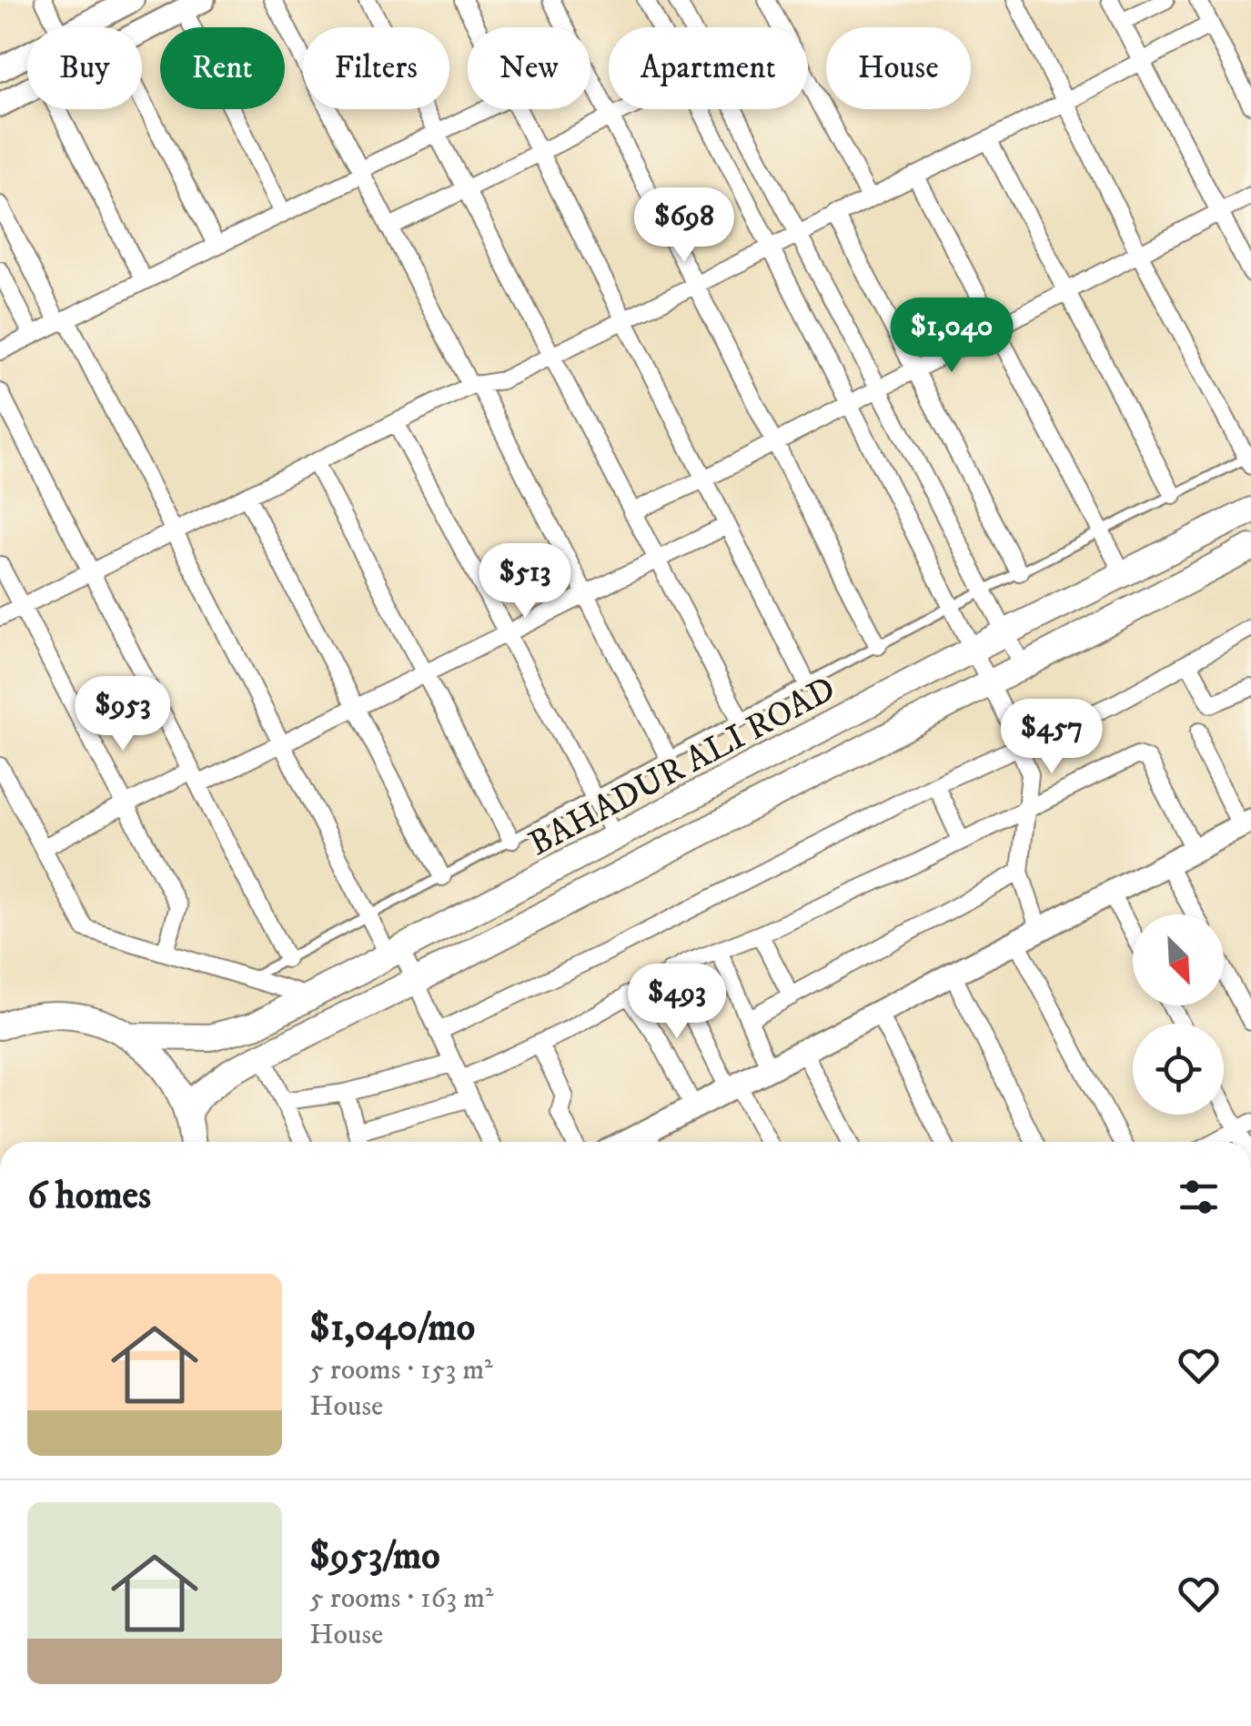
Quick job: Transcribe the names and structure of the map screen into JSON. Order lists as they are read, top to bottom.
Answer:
{
  "streets": {
    "main road": ["BAHADUR ALI ROAD"]
  },
  "north": "bottom right",
  "page": {
    "chip": [
      "Buy",
      "Rent",
      "Filters",
      "New",
      "Apartment",
      "House"
    ],
    "price": [
      "$698",
      "$1,040",
      "$513",
      "$953",
      "$457",
      "$493"
    ],
    "heading": "6 homes",
    "list": [
      {
        "name": "$1,040/mo",
        "note": "5 rooms · 153 m² · House"
      },
      {
        "name": "$953/mo",
        "note": "5 rooms · 163 m² · House"
      }
    ]
  }
}
